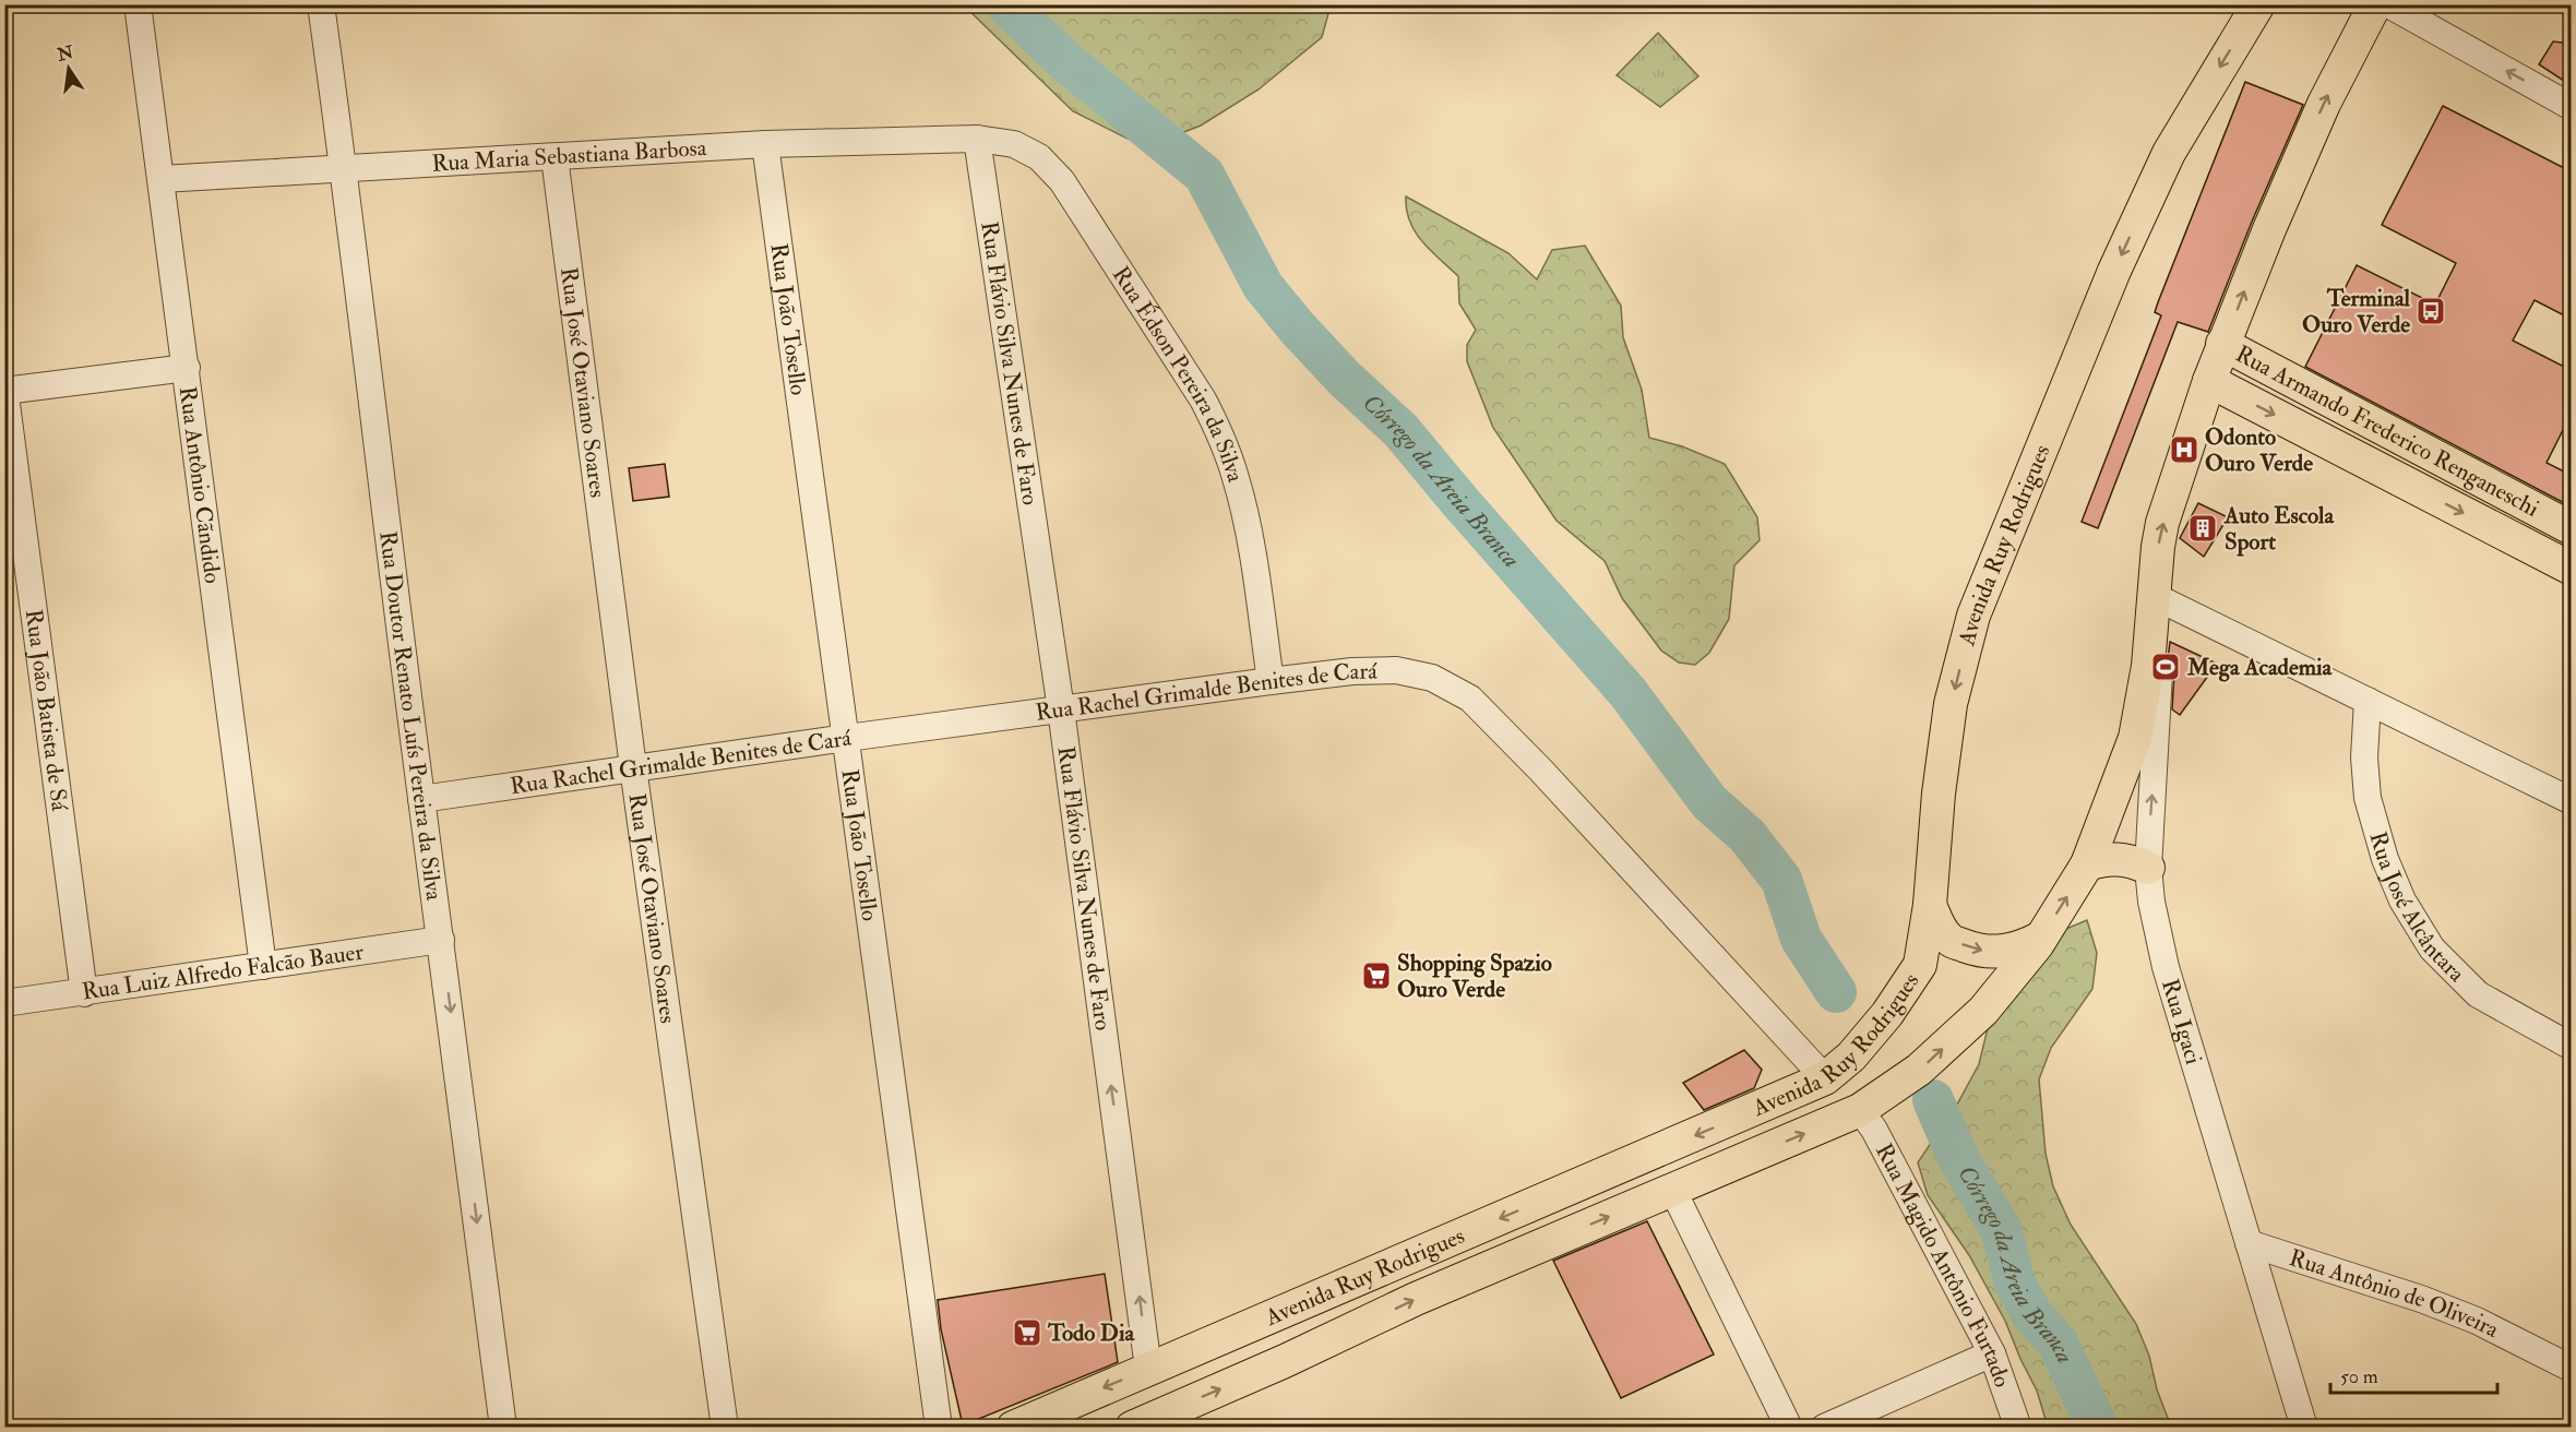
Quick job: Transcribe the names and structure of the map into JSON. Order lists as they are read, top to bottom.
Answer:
{
  "streets": {
    "main road": ["Rua Armando Frederico Renganeschi", "Avenida Ruy Rodrigues"],
    "street": [
      "Rua Maria Sebastiana Barbosa",
      "Rua João Tosello",
      "Rua Flávio Silva Nunes de Faro",
      "Rua Édson Pereira da Silva",
      "Rua José Otaviano Soares",
      "Rua Antônio Cãndido",
      "Rua Rachel Grimalde Benites de Cará",
      "Rua João Batista de Sá",
      "Rua Doutor Renato Luís Pereira da Silva",
      "Rua José Alcântara",
      "Rua Luiz Alfredo Falcão Bauer",
      "Rua Igaci",
      "Rua Magido Antônio Furtado",
      "Rua Antônio de Oliveira"
    ]
  },
  "crossings": [
    ["Rua Maria Sebastiana Barbosa", "Rua João Tosello"],
    ["Rua Maria Sebastiana Barbosa", "Rua Flávio Silva Nunes de Faro"],
    ["Rua Maria Sebastiana Barbosa", "Rua Édson Pereira da Silva"],
    ["Rua Maria Sebastiana Barbosa", "Rua José Otaviano Soares"],
    ["Rua Maria Sebastiana Barbosa", "Rua Antônio Cãndido"],
    ["Rua Maria Sebastiana Barbosa", "Rua Doutor Renato Luís Pereira da Silva"],
    ["Rua João Tosello", "Rua Rachel Grimalde Benites de Cará"],
    ["Rua Flávio Silva Nunes de Faro", "Rua Édson Pereira da Silva"],
    ["Rua Flávio Silva Nunes de Faro", "Avenida Ruy Rodrigues"],
    ["Rua Flávio Silva Nunes de Faro", "Rua Rachel Grimalde Benites de Cará"],
    ["Rua Édson Pereira da Silva", "Rua Rachel Grimalde Benites de Cará"],
    ["Rua José Otaviano Soares", "Rua Rachel Grimalde Benites de Cará"],
    ["Rua Armando Frederico Renganeschi", "Avenida Ruy Rodrigues"],
    ["Rua Antônio Cãndido", "Rua Luiz Alfredo Falcão Bauer"],
    ["Avenida Ruy Rodrigues", "Rua Rachel Grimalde Benites de Cará"],
    ["Avenida Ruy Rodrigues", "Rua Igaci"],
    ["Avenida Ruy Rodrigues", "Rua Magido Antônio Furtado"],
    ["Rua Rachel Grimalde Benites de Cará", "Rua Doutor Renato Luís Pereira da Silva"],
    ["Rua João Batista de Sá", "Rua Luiz Alfredo Falcão Bauer"],
    ["Rua Doutor Renato Luís Pereira da Silva", "Rua Luiz Alfredo Falcão Bauer"],
    ["Rua Igaci", "Rua Antônio de Oliveira"]
  ],
  "one_way": ["Rua Flávio Silva Nunes de Faro"],
  "water": ["Córrego da Areia Branca"],
  "places": {
    "bus stop": ["Terminal Ouro Verde"],
    "hospital": ["Odonto Ouro Verde"],
    "building": ["Auto Escola Sport"],
    "sports": ["Mega Academia"],
    "supermarket": ["Shopping Spazio Ouro Verde", "Todo Dia"]
  },
  "scale_bar": "50 m",
  "north": "top"
}
